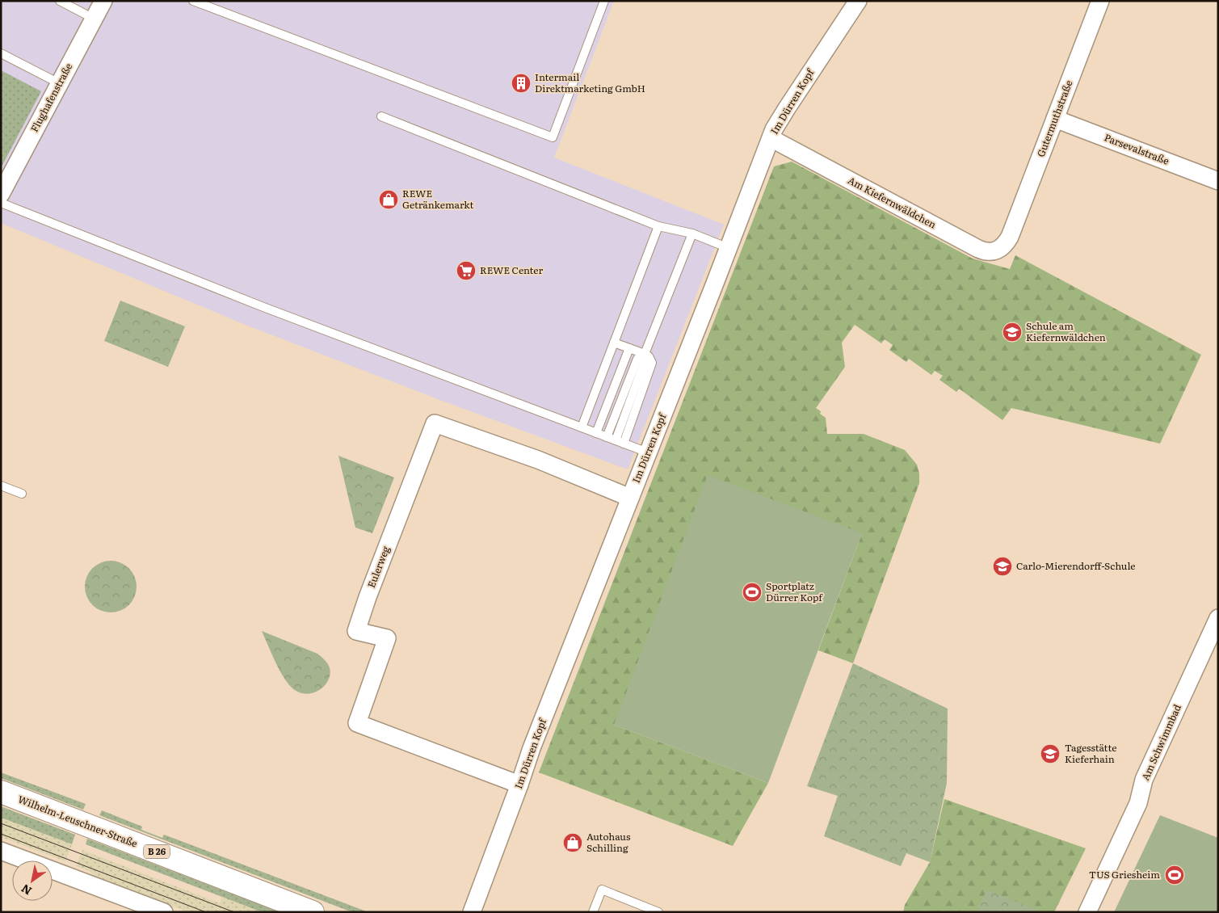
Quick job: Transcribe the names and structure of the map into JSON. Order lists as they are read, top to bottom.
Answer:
{
  "streets": {
    "main road": ["Wilhelm-Leuschner-Straße", "B 26"],
    "street": [
      "Flughafenstraße",
      "Im Dürren Kopf",
      "Gutermuthstraße",
      "Parsevalstraße",
      "Am Kiefernwäldchen",
      "Eulerweg",
      "Am Schwimmbad"
    ]
  },
  "crossings": [
    ["Im Dürren Kopf", "Am Kiefernwäldchen"],
    ["Im Dürren Kopf", "Eulerweg"],
    ["Gutermuthstraße", "Parsevalstraße"],
    ["Gutermuthstraße", "Am Kiefernwäldchen"]
  ],
  "places": {
    "building": ["Intermail Direktmarketing GmbH"],
    "shop": ["REWE Getränkemarkt", "Autohaus Schilling"],
    "supermarket": ["REWE Center"],
    "school or university": ["Schule am Kiefernwäldchen", "Carlo-Mierendorff-Schule", "Tagesstätte Kieferhain"],
    "sports": ["Sportplatz Dürrer Kopf", "TUS Griesheim"]
  },
  "north": "bottom left"
}
